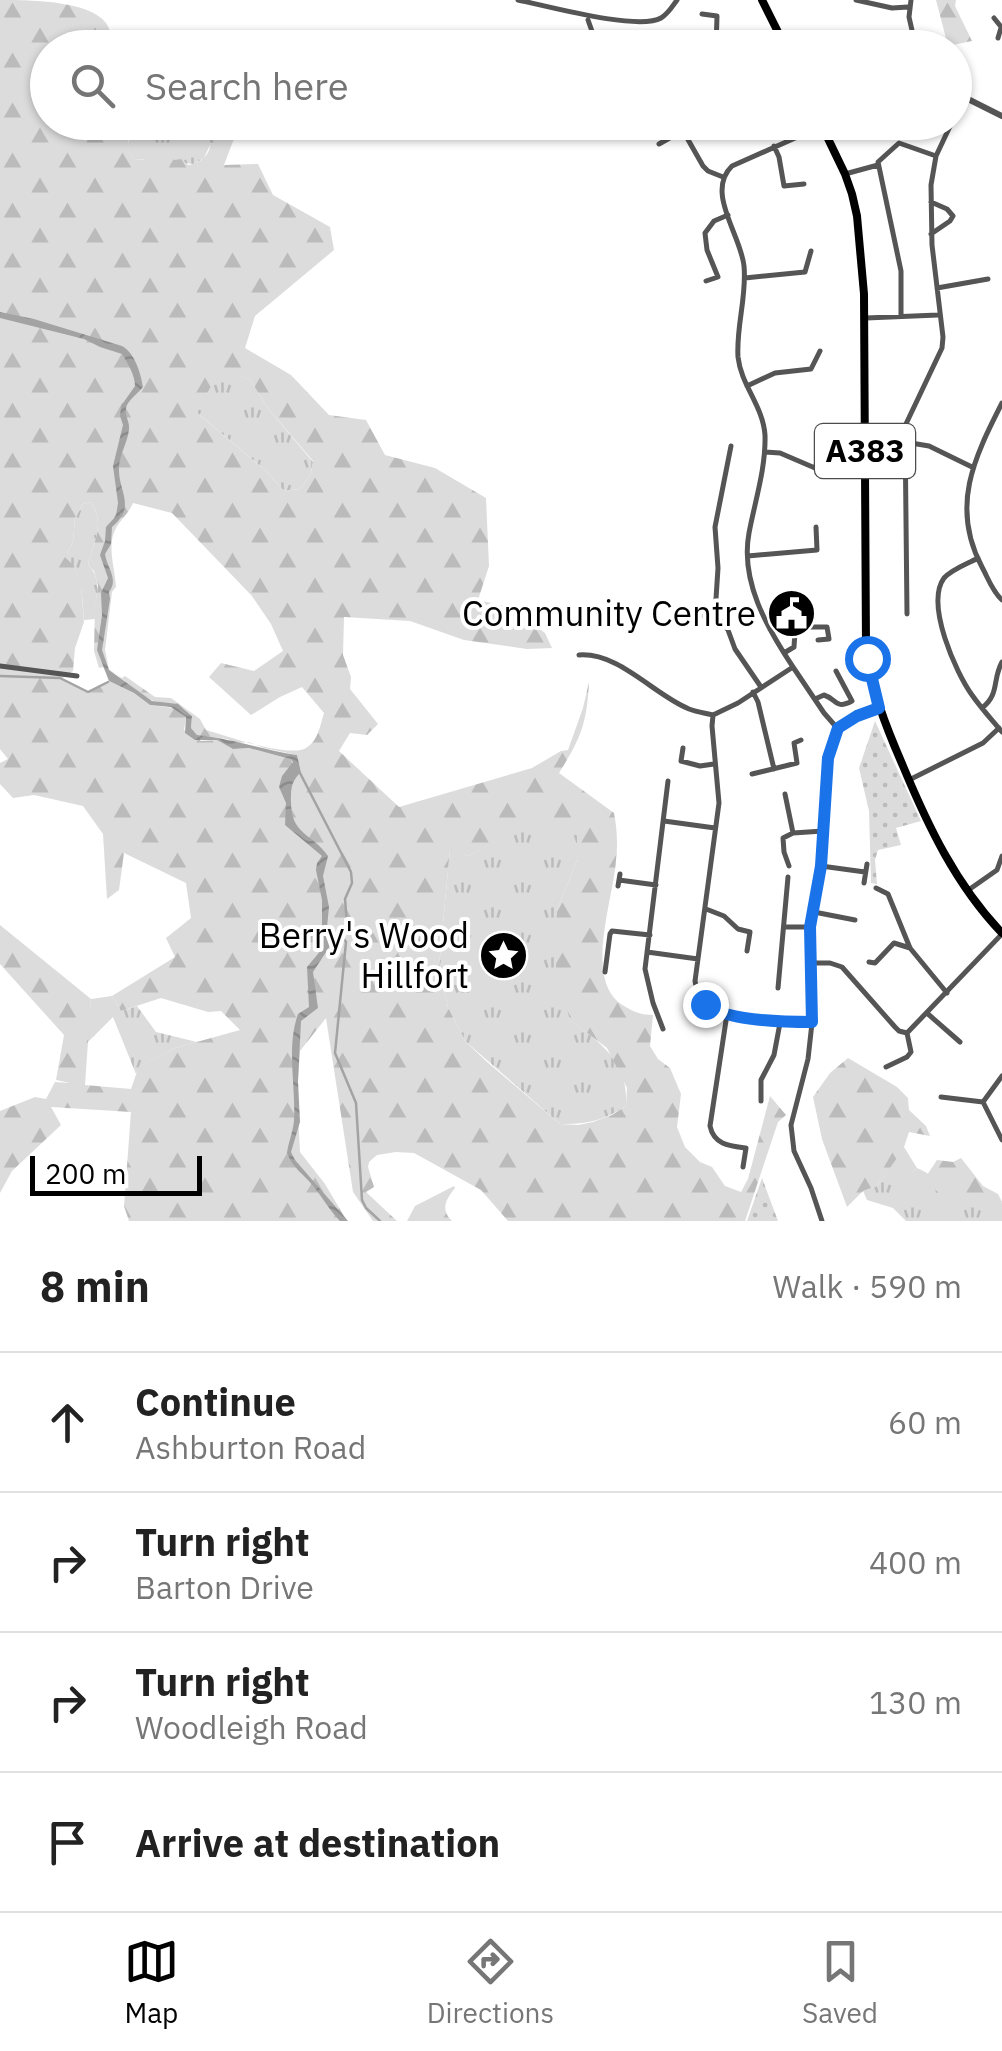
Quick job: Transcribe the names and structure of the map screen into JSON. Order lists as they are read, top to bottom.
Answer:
{
  "streets": {
    "main road": ["A383"]
  },
  "places": {
    "public building": ["Community Centre"],
    "place": ["Berry's Wood Hillfort"]
  },
  "scale_bar": "200 m",
  "page": {
    "search": "Search here",
    "scale": "200 m",
    "heading": ["8 min", "Walk · 590 m"],
    "list": [
      ["Continue", "Ashburton Road", "60 m"],
      ["Turn right", "Barton Drive", "400 m"],
      ["Turn right", "Woodleigh Road", "130 m"],
      "Arrive at destination"
    ],
    "nav": ["Map", "Directions", "Saved"]
  }
}
